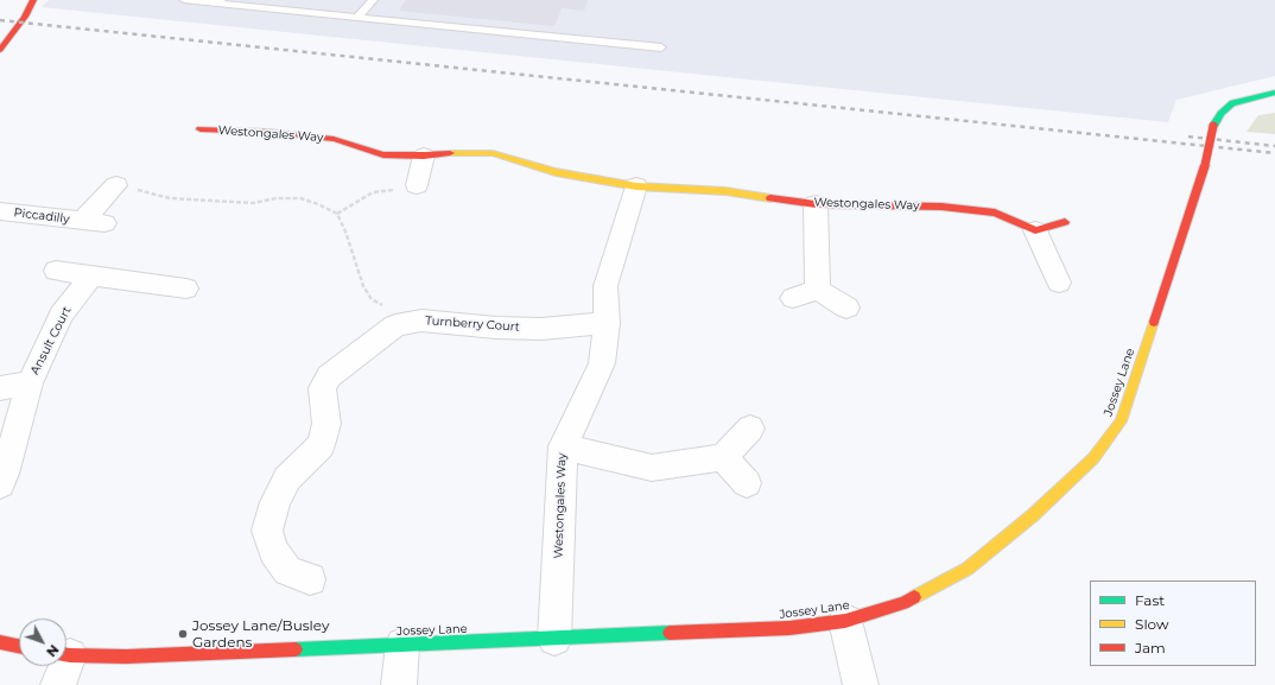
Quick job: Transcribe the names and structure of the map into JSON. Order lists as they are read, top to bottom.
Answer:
{
  "streets": {
    "street": [
      "Westongales Way",
      "Piccadilly",
      "Turnberry Court",
      "Ansult Court",
      "Jossey Lane"
    ]
  },
  "crossings": [
    ["Westongales Way", "Turnberry Court"],
    ["Westongales Way", "Jossey Lane"]
  ],
  "places": ["Jossey Lane/Busley Gardens"],
  "legend": ["Fast", "Slow", "Jam"],
  "north": "bottom right"
}
